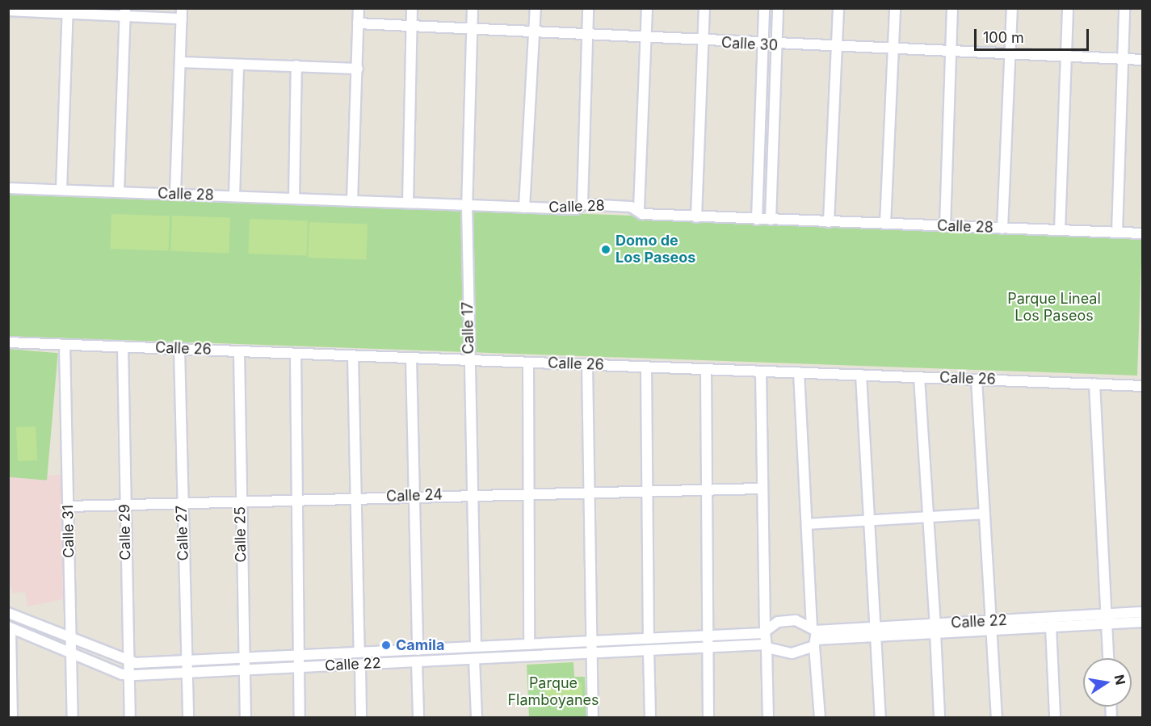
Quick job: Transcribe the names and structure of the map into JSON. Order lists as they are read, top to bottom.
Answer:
{
  "streets": {
    "street": [
      "Calle 30",
      "Calle 28",
      "Calle 17",
      "Calle 26",
      "Calle 24",
      "Calle 31",
      "Calle 29",
      "Calle 27",
      "Calle 25",
      "Calle 22"
    ]
  },
  "crossings": [
    ["Calle 30", "Calle 17"],
    ["Calle 28", "Calle 17"],
    ["Calle 17", "Calle 26"],
    ["Calle 17", "Calle 24"],
    ["Calle 17", "Calle 22"],
    ["Calle 26", "Calle 31"],
    ["Calle 26", "Calle 29"],
    ["Calle 26", "Calle 27"],
    ["Calle 26", "Calle 25"],
    ["Calle 24", "Calle 31"],
    ["Calle 24", "Calle 29"],
    ["Calle 24", "Calle 27"],
    ["Calle 24", "Calle 25"],
    ["Calle 31", "Calle 22"],
    ["Calle 29", "Calle 22"],
    ["Calle 27", "Calle 22"],
    ["Calle 25", "Calle 22"]
  ],
  "parks": ["Parque Lineal Los Paseos", "Parque Flamboyanes"],
  "places": ["Domo de Los Paseos", "Camila"],
  "scale_bar": "100 m",
  "north": "right"
}
